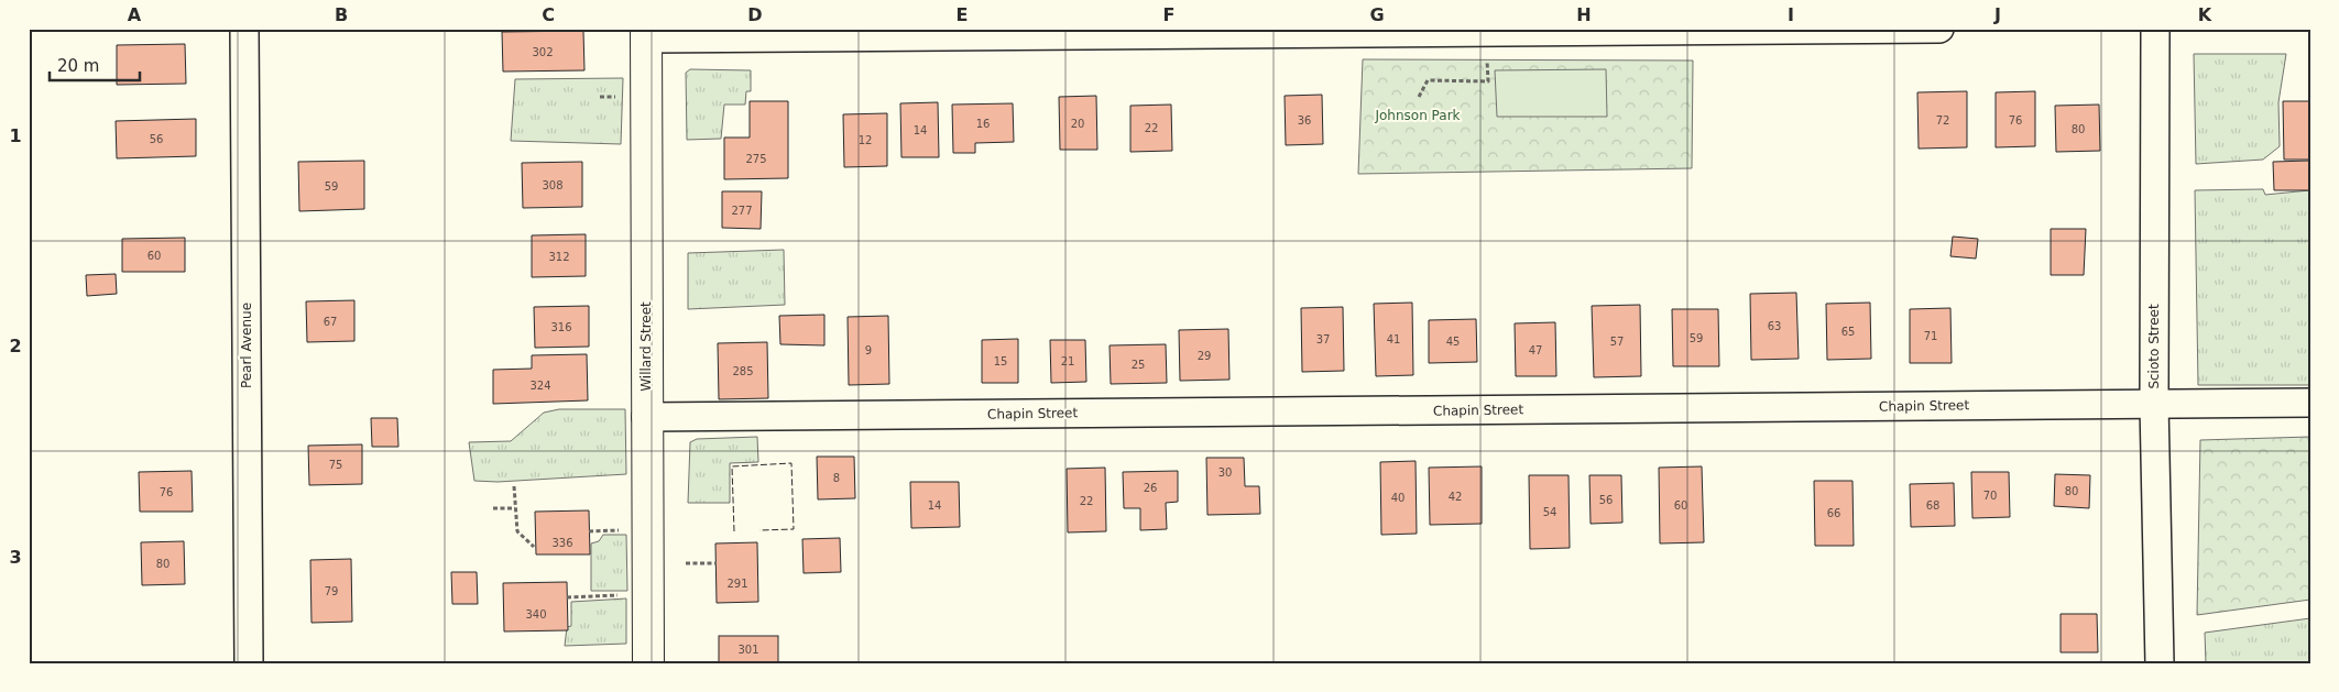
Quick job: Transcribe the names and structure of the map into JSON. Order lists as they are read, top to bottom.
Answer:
{
  "streets": {
    "street": [
      "Pearl Avenue",
      "Willard Street",
      "Scioto Street",
      "Chapin Street"
    ]
  },
  "crossings": [
    ["Willard Street", "Chapin Street"],
    ["Scioto Street", "Chapin Street"]
  ],
  "parks": ["Johnson Park"],
  "house_numbers": [
    "302",
    "36",
    "72",
    "76",
    "16",
    "20",
    "22",
    "80",
    "14",
    "56",
    "12",
    "275",
    "308",
    "59",
    "277",
    "60",
    "312",
    "67",
    "63",
    "316",
    "65",
    "71",
    "59",
    "37",
    "41",
    "45",
    "57",
    "9",
    "47",
    "29",
    "15",
    "21",
    "25",
    "285",
    "324",
    "75",
    "30",
    "8",
    "26",
    "80",
    "76",
    "70",
    "42",
    "40",
    "56",
    "22",
    "14",
    "60",
    "68",
    "54",
    "66",
    "336",
    "80",
    "291",
    "79",
    "340",
    "301"
  ],
  "scale_bar": "20 m",
  "grid": {
    "columns": [
      "A",
      "B",
      "C",
      "D",
      "E",
      "F",
      "G",
      "H",
      "I",
      "J",
      "K"
    ],
    "rows": ["1", "2", "3"]
  }
}
